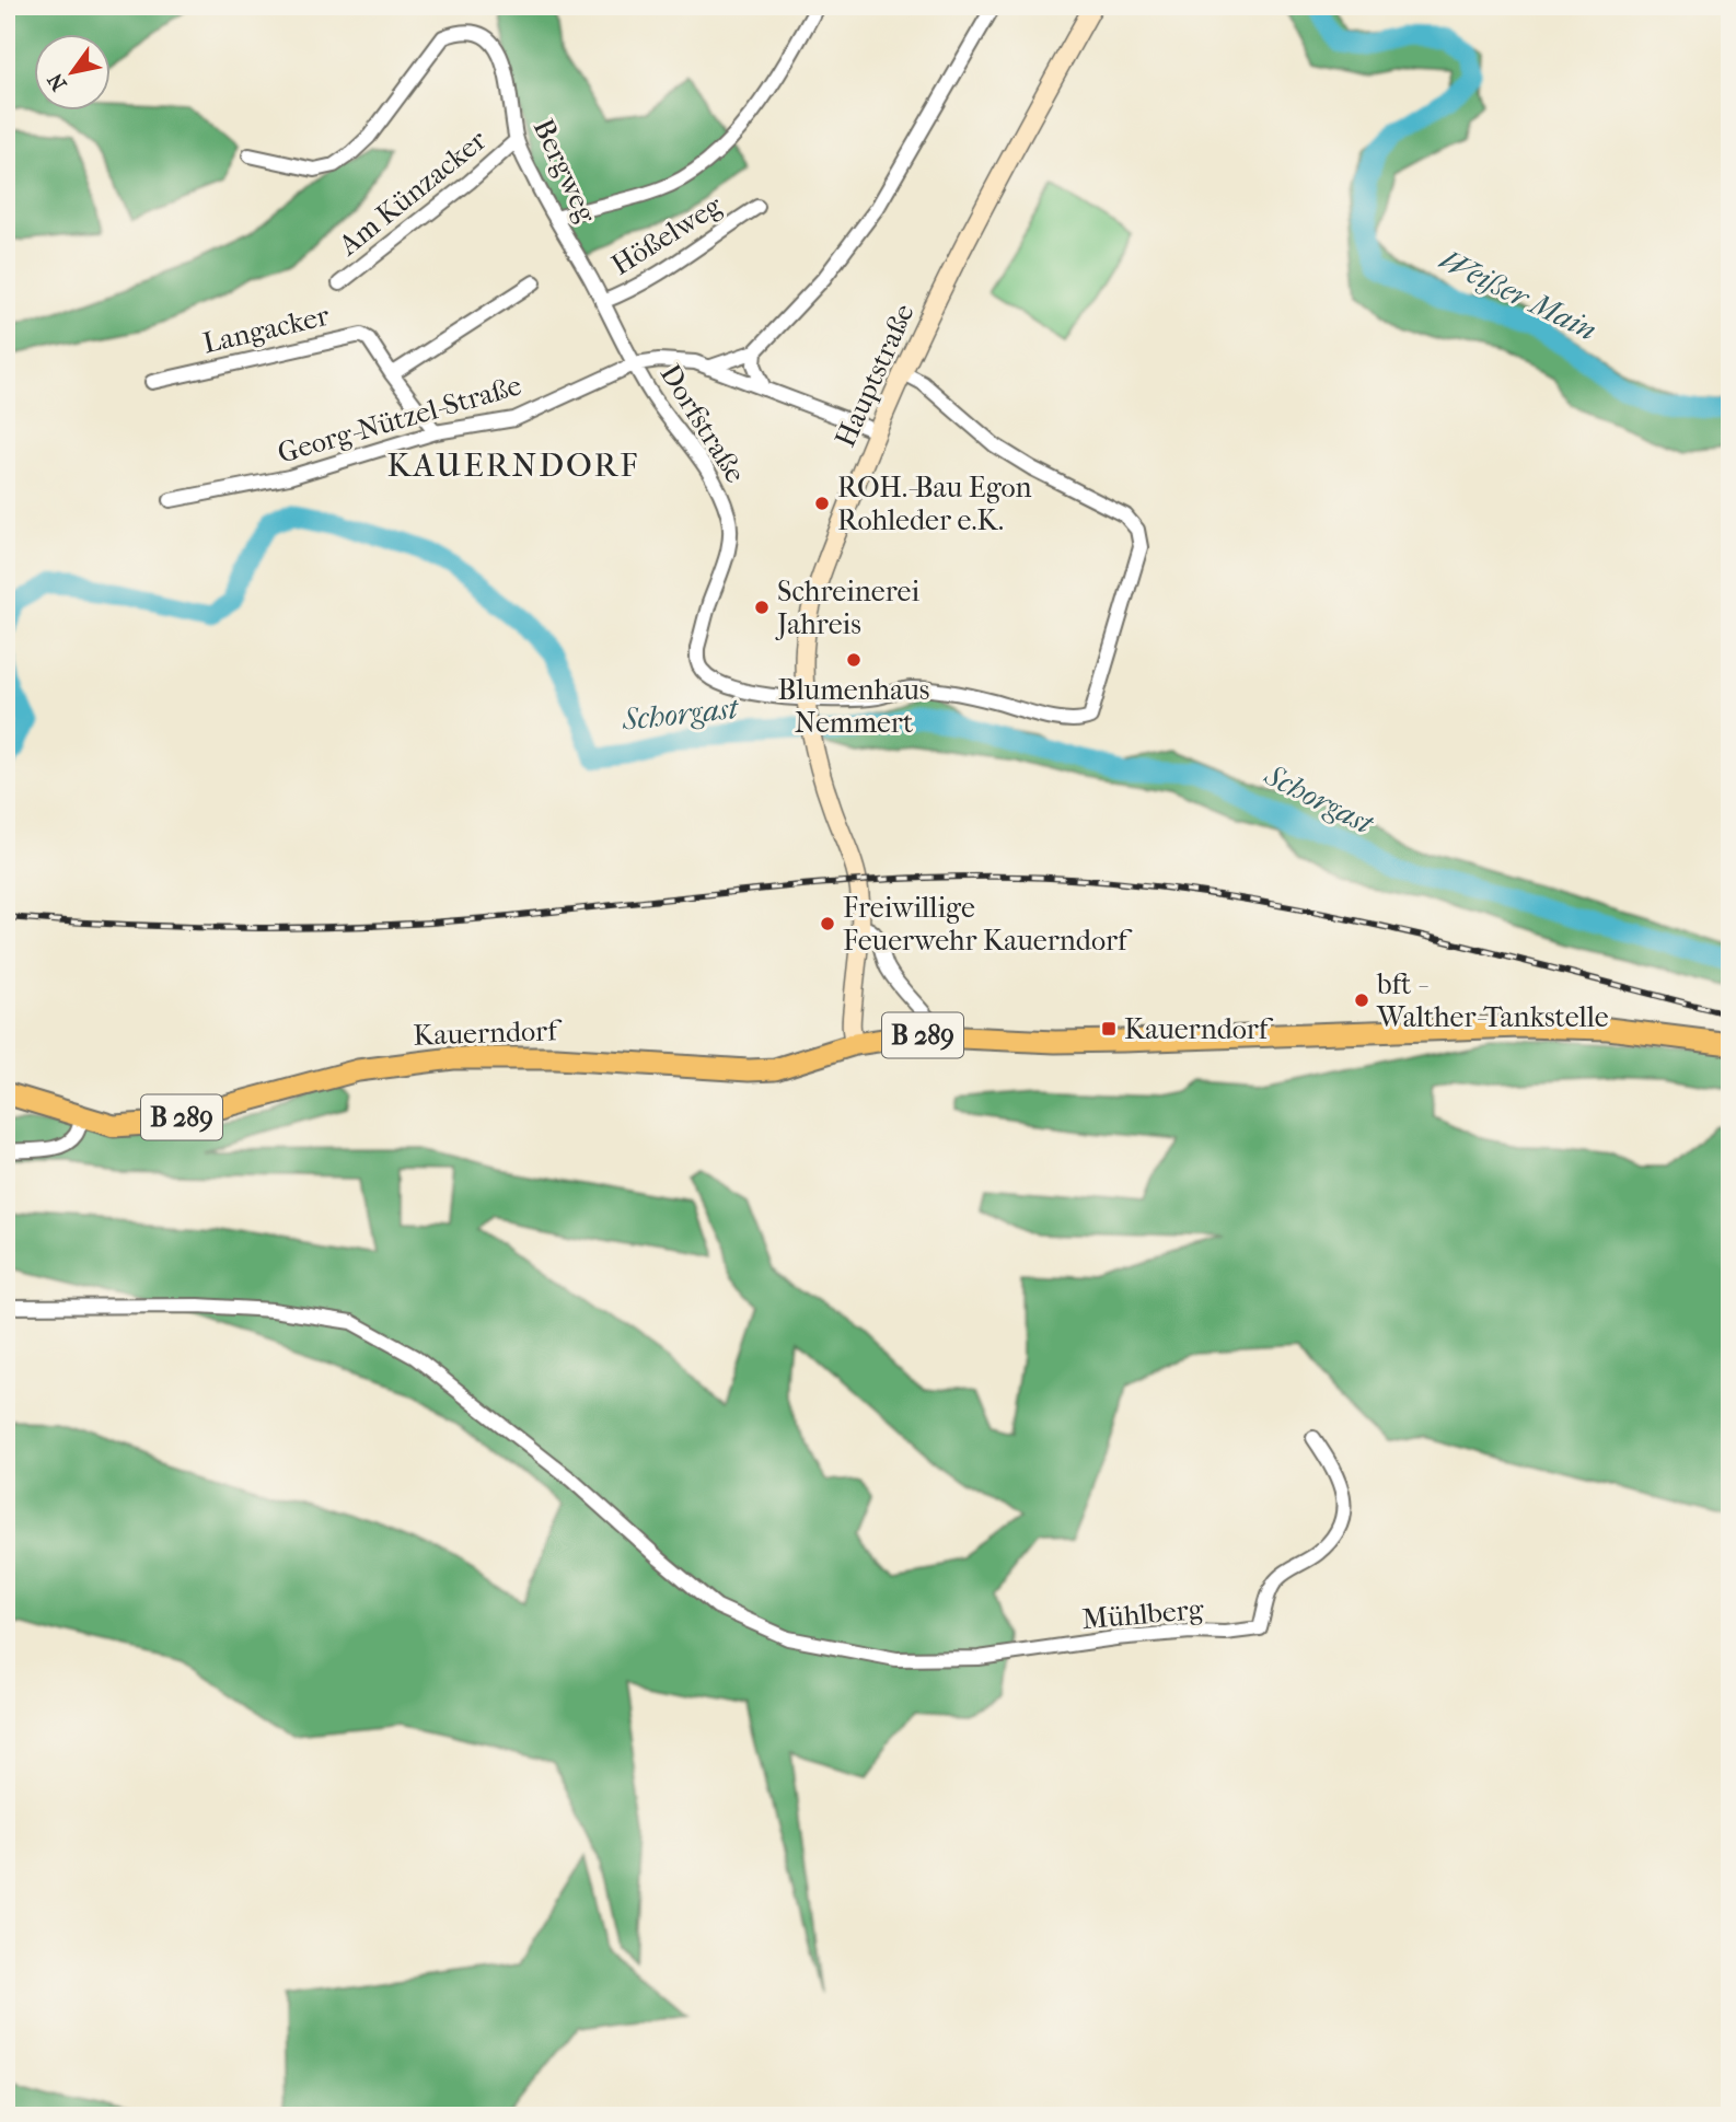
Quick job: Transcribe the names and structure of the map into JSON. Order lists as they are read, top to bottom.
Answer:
{
  "streets": {
    "main road": ["Hauptstraße", "Kauerndorf", "B 289"],
    "street": [
      "Bergweg",
      "Am Künzacker",
      "Hößelweg",
      "Langacker",
      "Georg-Nützel-Straße",
      "Dorfstraße",
      "Mühlberg"
    ]
  },
  "crossings": [
    ["Bergweg", "Am Künzacker"],
    ["Bergweg", "Hößelweg"],
    ["Bergweg", "Georg-Nützel-Straße"],
    ["Bergweg", "Dorfstraße"],
    ["Langacker", "Georg-Nützel-Straße"],
    ["Hauptstraße", "Dorfstraße"],
    ["Hauptstraße", "Kauerndorf"],
    ["Georg-Nützel-Straße", "Dorfstraße"],
    ["Kauerndorf", "B 289"]
  ],
  "districts": ["KAUERNDORF"],
  "water": ["Weißer Main", "Schorgast"],
  "places": {
    "other": [
      "ROH.-Bau Egon Rohleder e.K.",
      "Schreinerei Jahreis",
      "Blumenhaus Nemmert",
      "Freiwillige Feuerwehr Kauerndorf",
      "bft - Walther-Tankstelle"
    ],
    "transit": ["Kauerndorf"]
  },
  "north": "bottom left"
}
